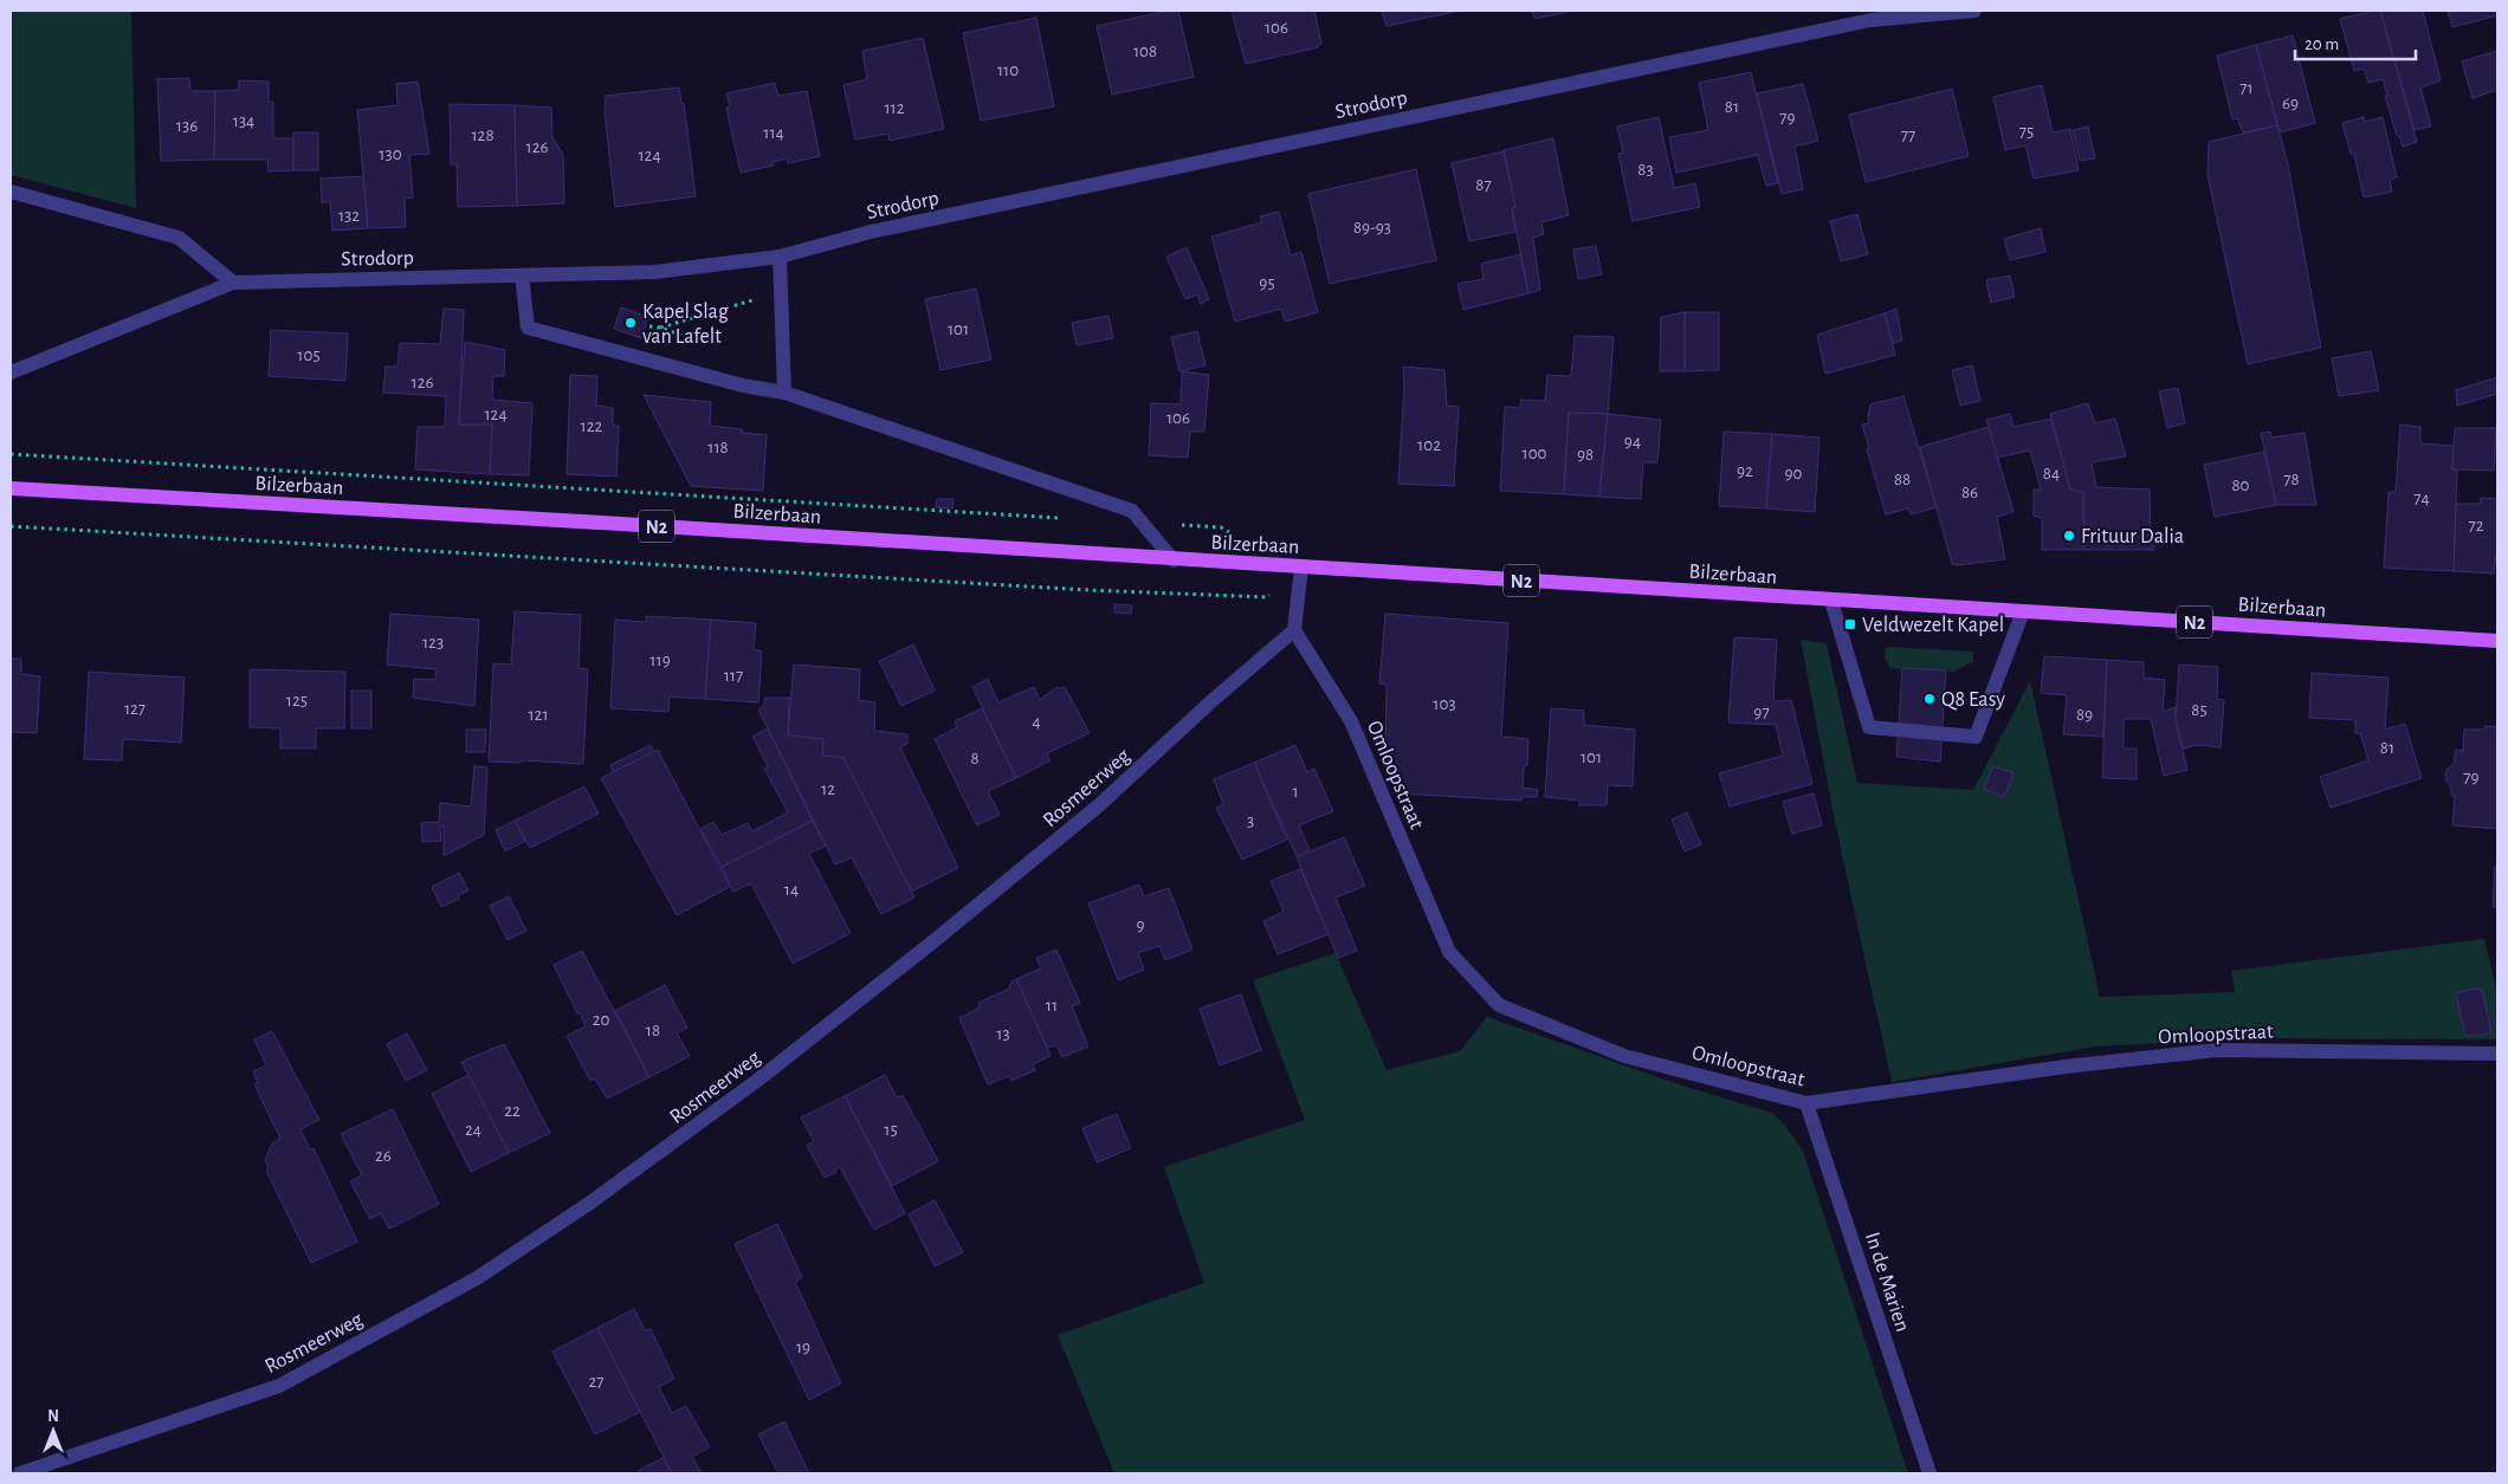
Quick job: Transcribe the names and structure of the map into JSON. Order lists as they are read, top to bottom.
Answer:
{
  "streets": {
    "main road": ["Bilzerbaan", "N2"],
    "street": [
      "Strodorp",
      "Omloopstraat",
      "Rosmeerweg",
      "In de Marien"
    ]
  },
  "crossings": [
    ["Omloopstraat", "Rosmeerweg"],
    ["Omloopstraat", "In de Marien"]
  ],
  "places": {
    "other": ["Kapel Slag van Lafelt", "Frituur Dalia", "Q8 Easy"],
    "transit": ["Veldwezelt Kapel"]
  },
  "house_numbers": [
    "106",
    "108",
    "110",
    "71",
    "69",
    "81",
    "112",
    "79",
    "134",
    "136",
    "75",
    "114",
    "128",
    "77",
    "126",
    "130",
    "124",
    "83",
    "87",
    "132",
    "89-93",
    "95",
    "101",
    "105",
    "126",
    "124",
    "106",
    "122",
    "94",
    "102",
    "118",
    "100",
    "98",
    "92",
    "90",
    "84",
    "88",
    "78",
    "80",
    "86",
    "74",
    "72",
    "123",
    "119",
    "117",
    "125",
    "103",
    "127",
    "85",
    "97",
    "121",
    "89",
    "4",
    "81",
    "101",
    "8",
    "79",
    "12",
    "1",
    "3",
    "14",
    "9",
    "11",
    "20",
    "18",
    "13",
    "22",
    "24",
    "15",
    "26",
    "19",
    "27"
  ],
  "scale_bar": "20 m",
  "north": "top"
}
